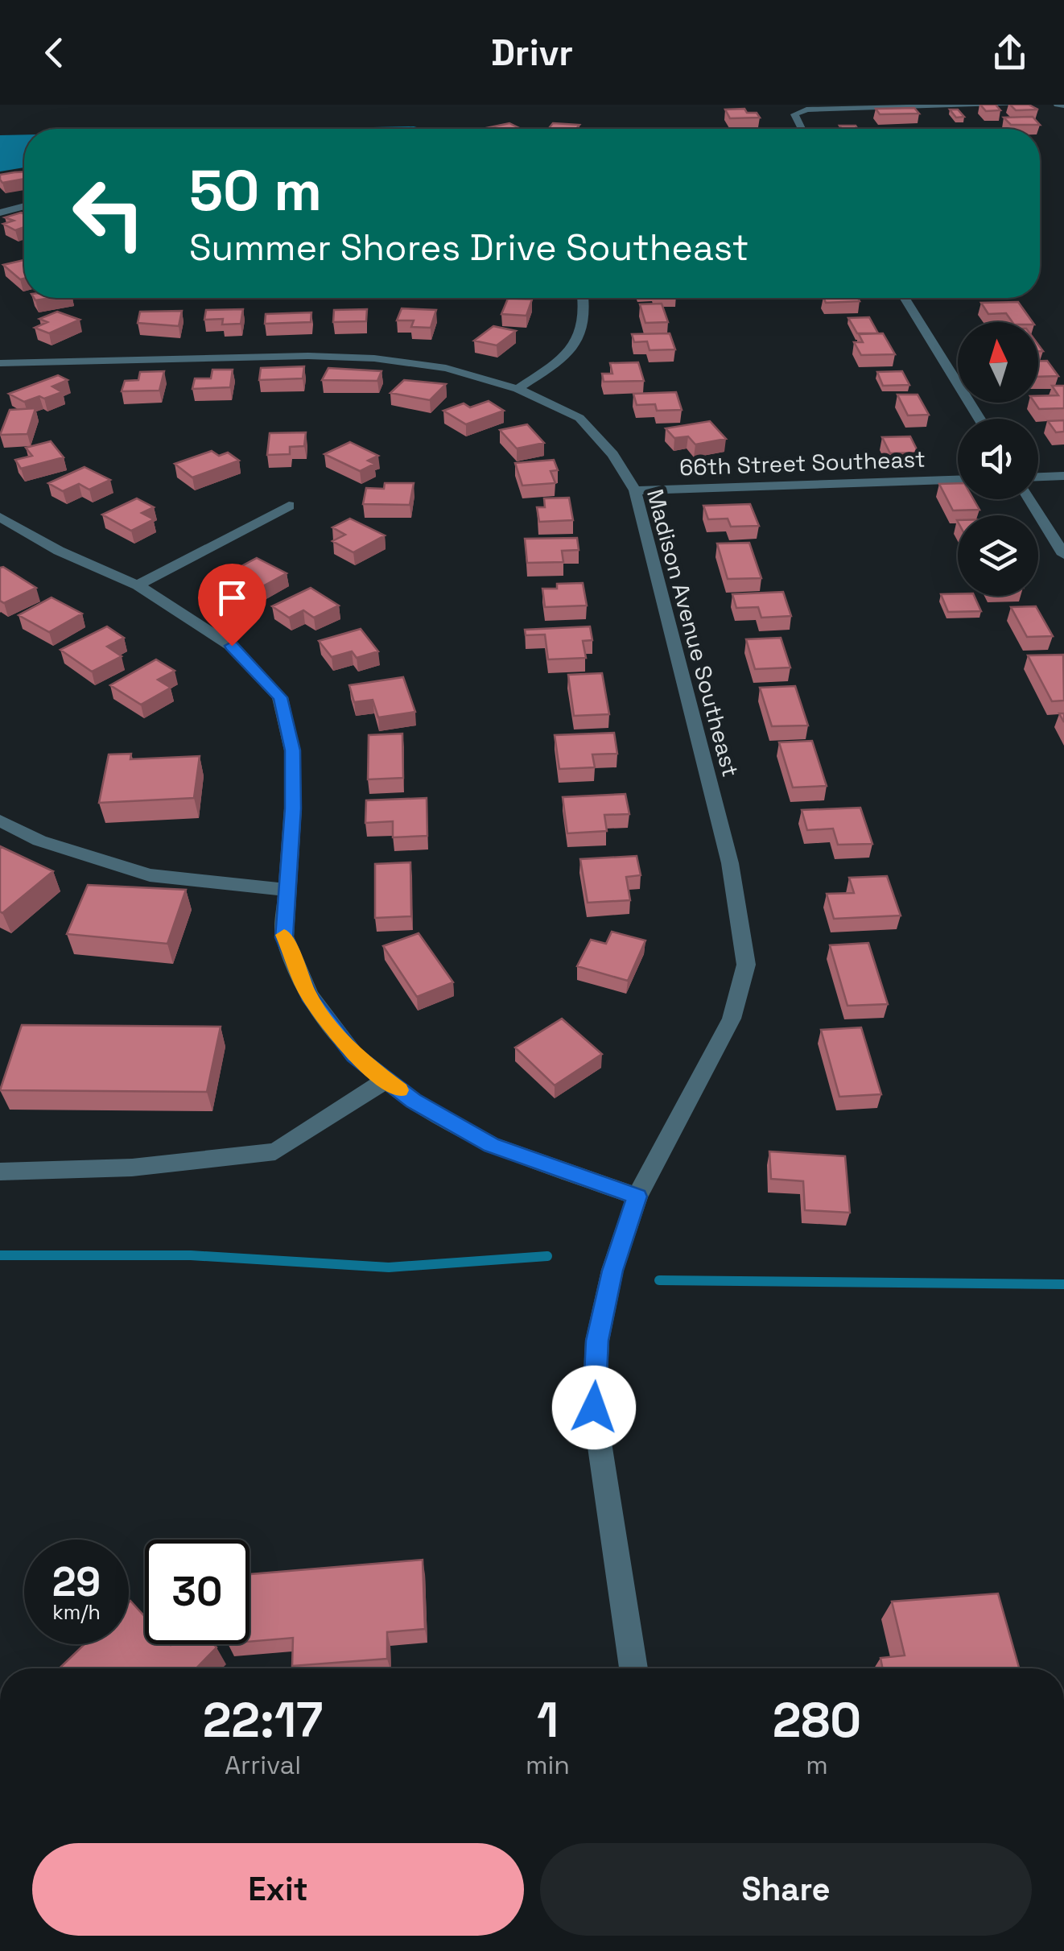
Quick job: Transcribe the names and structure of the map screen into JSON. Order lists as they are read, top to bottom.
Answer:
{
  "streets": {
    "street": ["66th Street Southeast", "Madison Avenue Southeast"]
  },
  "crossings": [
    ["66th Street Southeast", "Madison Avenue Southeast"]
  ],
  "north": "top",
  "page": {
    "header": "Drivr",
    "turn": ["50 m", "Summer Shores Drive Southeast"],
    "speed": "29 km/h",
    "limit": "30",
    "eta": [
      "22:17",
      "Arrival",
      "1",
      "min",
      "280",
      "m"
    ],
    "buttons": ["Exit", "Share"]
  }
}
